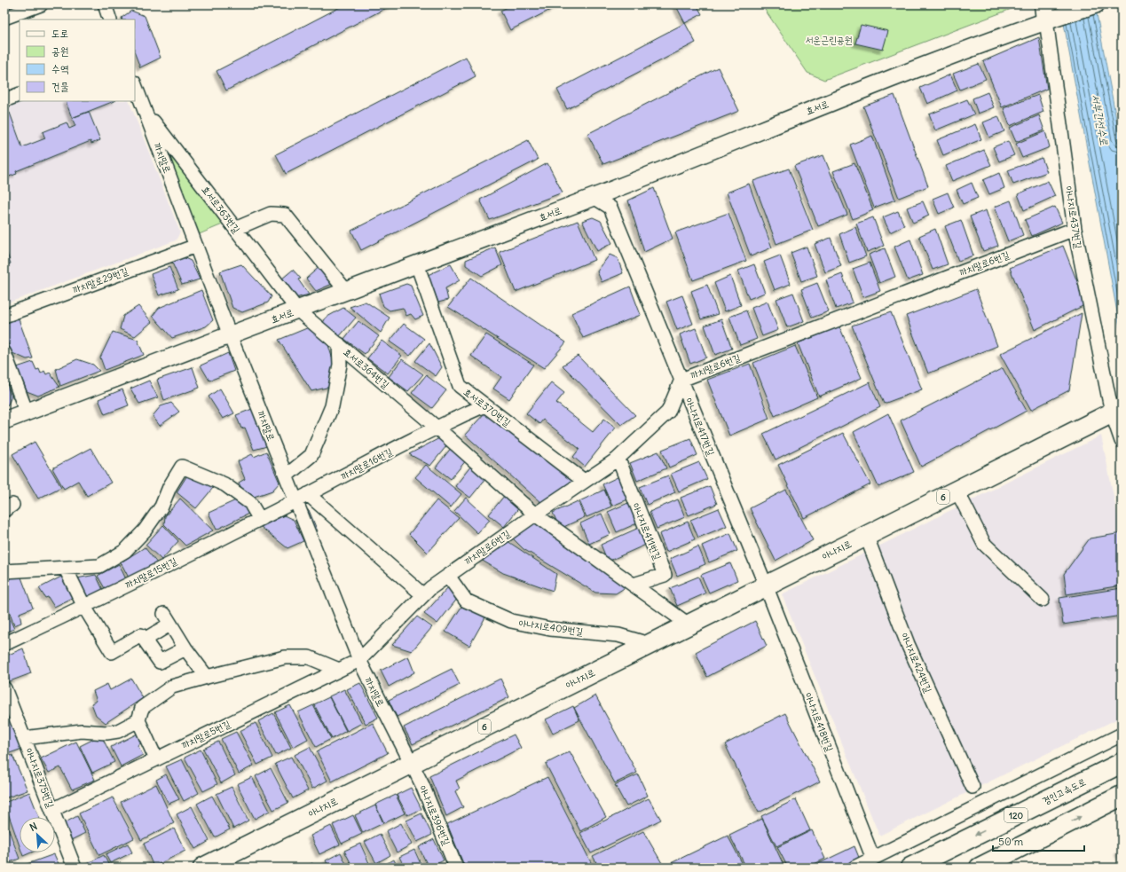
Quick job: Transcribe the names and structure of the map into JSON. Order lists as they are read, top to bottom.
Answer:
{
  "streets": {
    "main road": [
      "6",
      "아나지로",
      "경인고속도로",
      "120"
    ],
    "street": [
      "효서로",
      "까치말로",
      "효서로363번길",
      "아나지로437번길",
      "까치말로6번길",
      "까치말로29번길",
      "효서로364번길",
      "효서로370번길",
      "아나지로417번길",
      "까치말로16번길",
      "아나지로411번길",
      "까치말로15번길",
      "아나지로409번길",
      "아나지로424번길",
      "아나지로418번길",
      "까치말로5번길",
      "아나지로375번길",
      "아나지로396번길"
    ]
  },
  "crossings": [
    ["효서로", "까치말로"],
    ["효서로", "효서로363번길"],
    ["효서로", "아나지로437번길"],
    ["효서로", "효서로364번길"],
    ["효서로", "효서로370번길"],
    ["효서로", "아나지로417번길"],
    ["까치말로", "효서로363번길"],
    ["까치말로", "까치말로6번길"],
    ["까치말로", "까치말로29번길"],
    ["까치말로", "까치말로16번길"],
    ["까치말로", "아나지로"],
    ["까치말로", "까치말로15번길"],
    ["까치말로", "까치말로5번길"],
    ["까치말로", "아나지로396번길"],
    ["효서로363번길", "효서로364번길"],
    ["아나지로437번길", "까치말로6번길"],
    ["아나지로437번길", "아나지로"],
    ["까치말로6번길", "효서로364번길"],
    ["까치말로6번길", "효서로370번길"],
    ["까치말로6번길", "아나지로417번길"],
    ["까치말로6번길", "아나지로411번길"],
    ["까치말로6번길", "아나지로409번길"],
    ["까치말로6번길", "까치말로5번길"],
    ["효서로364번길", "까치말로16번길"],
    ["효서로370번길", "까치말로16번길"],
    ["아나지로417번길", "아나지로"],
    ["아나지로417번길", "아나지로418번길"],
    ["까치말로16번길", "까치말로15번길"],
    ["아나지로", "아나지로409번길"],
    ["아나지로", "아나지로424번길"],
    ["아나지로", "아나지로418번길"],
    ["아나지로", "아나지로396번길"],
    ["까치말로5번길", "아나지로375번길"]
  ],
  "water": ["서부간선수로"],
  "parks": ["서운근린공원"],
  "legend": [
    "도로",
    "공원",
    "수역",
    "건물"
  ],
  "scale_bar": "50 m",
  "north": "top left"
}
